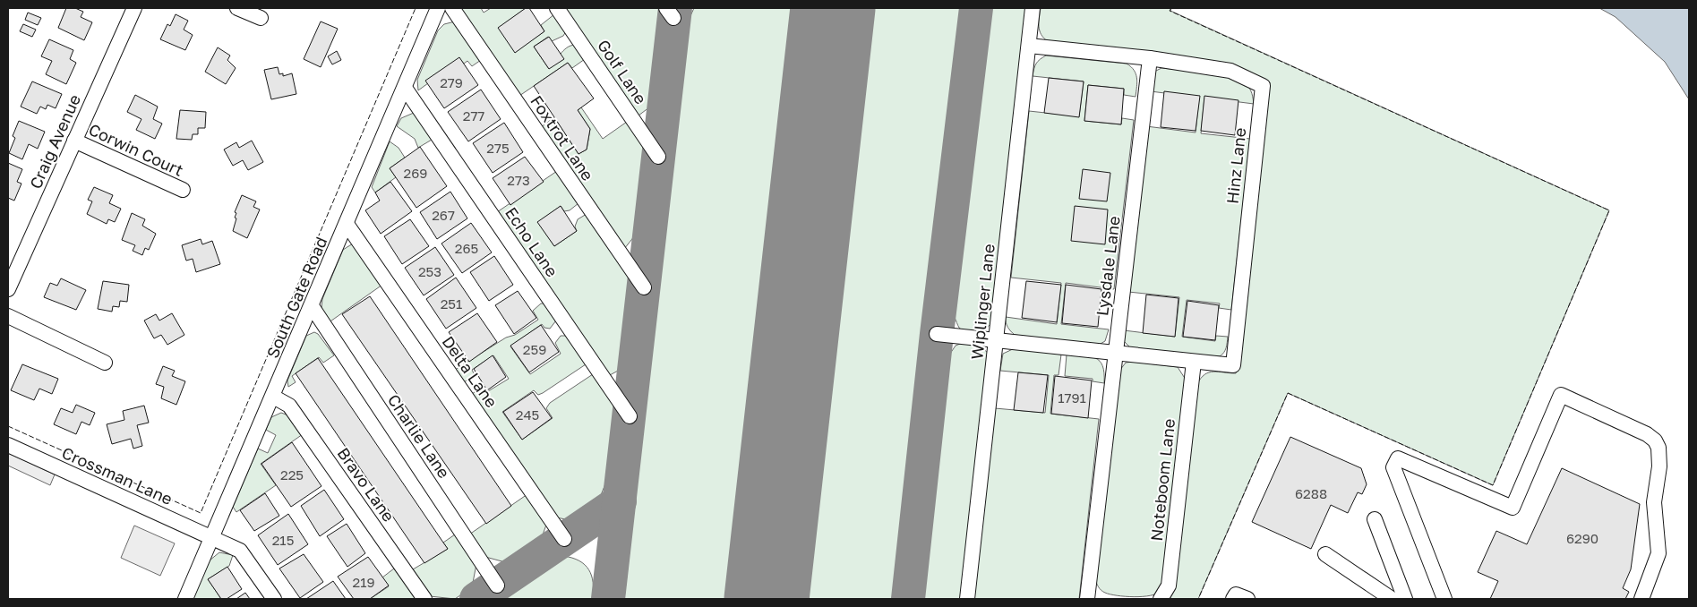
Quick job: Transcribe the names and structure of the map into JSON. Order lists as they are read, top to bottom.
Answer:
{
  "streets": {
    "street": [
      "Golf Lane",
      "Foxtrot Lane",
      "Craig Avenue",
      "Corwin Court",
      "Hinz Lane",
      "Echo Lane",
      "Lysdale Lane",
      "South Gate Road",
      "Wiplinger Lane",
      "Delta Lane",
      "Charlie Lane",
      "Crossman Lane",
      "Noteboom Lane",
      "Bravo Lane"
    ]
  },
  "crossings": [
    ["Craig Avenue", "Corwin Court"],
    ["Hinz Lane", "Lysdale Lane"],
    ["Hinz Lane", "Noteboom Lane"],
    ["Echo Lane", "South Gate Road"],
    ["South Gate Road", "Delta Lane"],
    ["South Gate Road", "Charlie Lane"],
    ["South Gate Road", "Crossman Lane"],
    ["South Gate Road", "Bravo Lane"]
  ],
  "house_numbers": [
    "279",
    "277",
    "275",
    "269",
    "273",
    "267",
    "265",
    "253",
    "251",
    "259",
    "1791",
    "245",
    "225",
    "6288",
    "6290",
    "215",
    "219"
  ]
}
